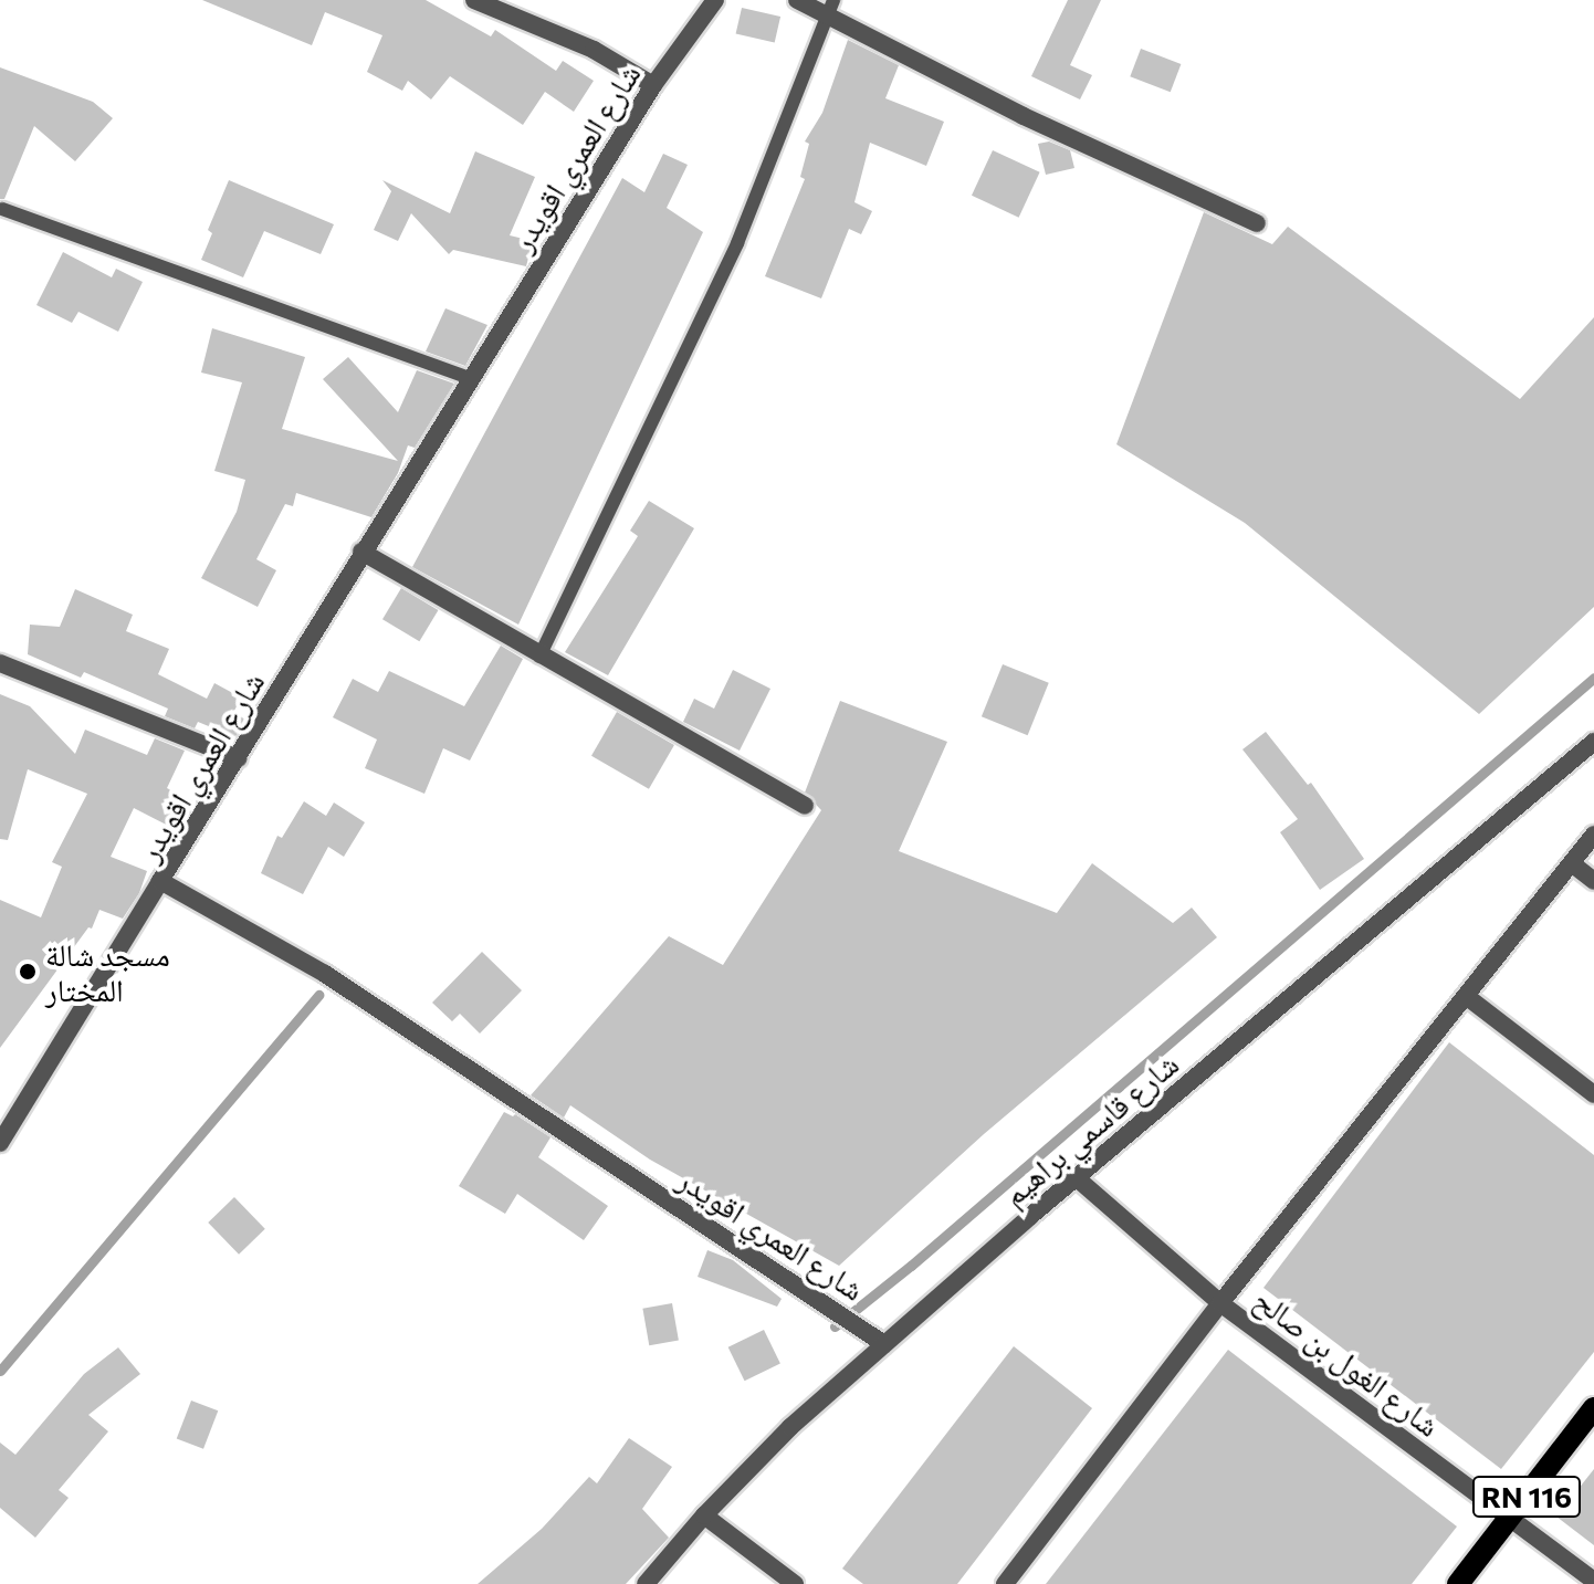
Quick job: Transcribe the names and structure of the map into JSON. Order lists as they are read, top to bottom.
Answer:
{
  "streets": {
    "main road": ["RN 116"],
    "street": ["شارع العمري اقويدر", "شارع قاسمي براهيم", "شارع الغول بن صالح"]
  },
  "crossings": [
    ["شارع العمري اقويدر", "شارع قاسمي براهيم"],
    ["شارع قاسمي براهيم", "شارع الغول بن صالح"],
    ["شارع الغول بن صالح", "RN 116"]
  ],
  "places": ["مسجد شالة المختار"]
}
